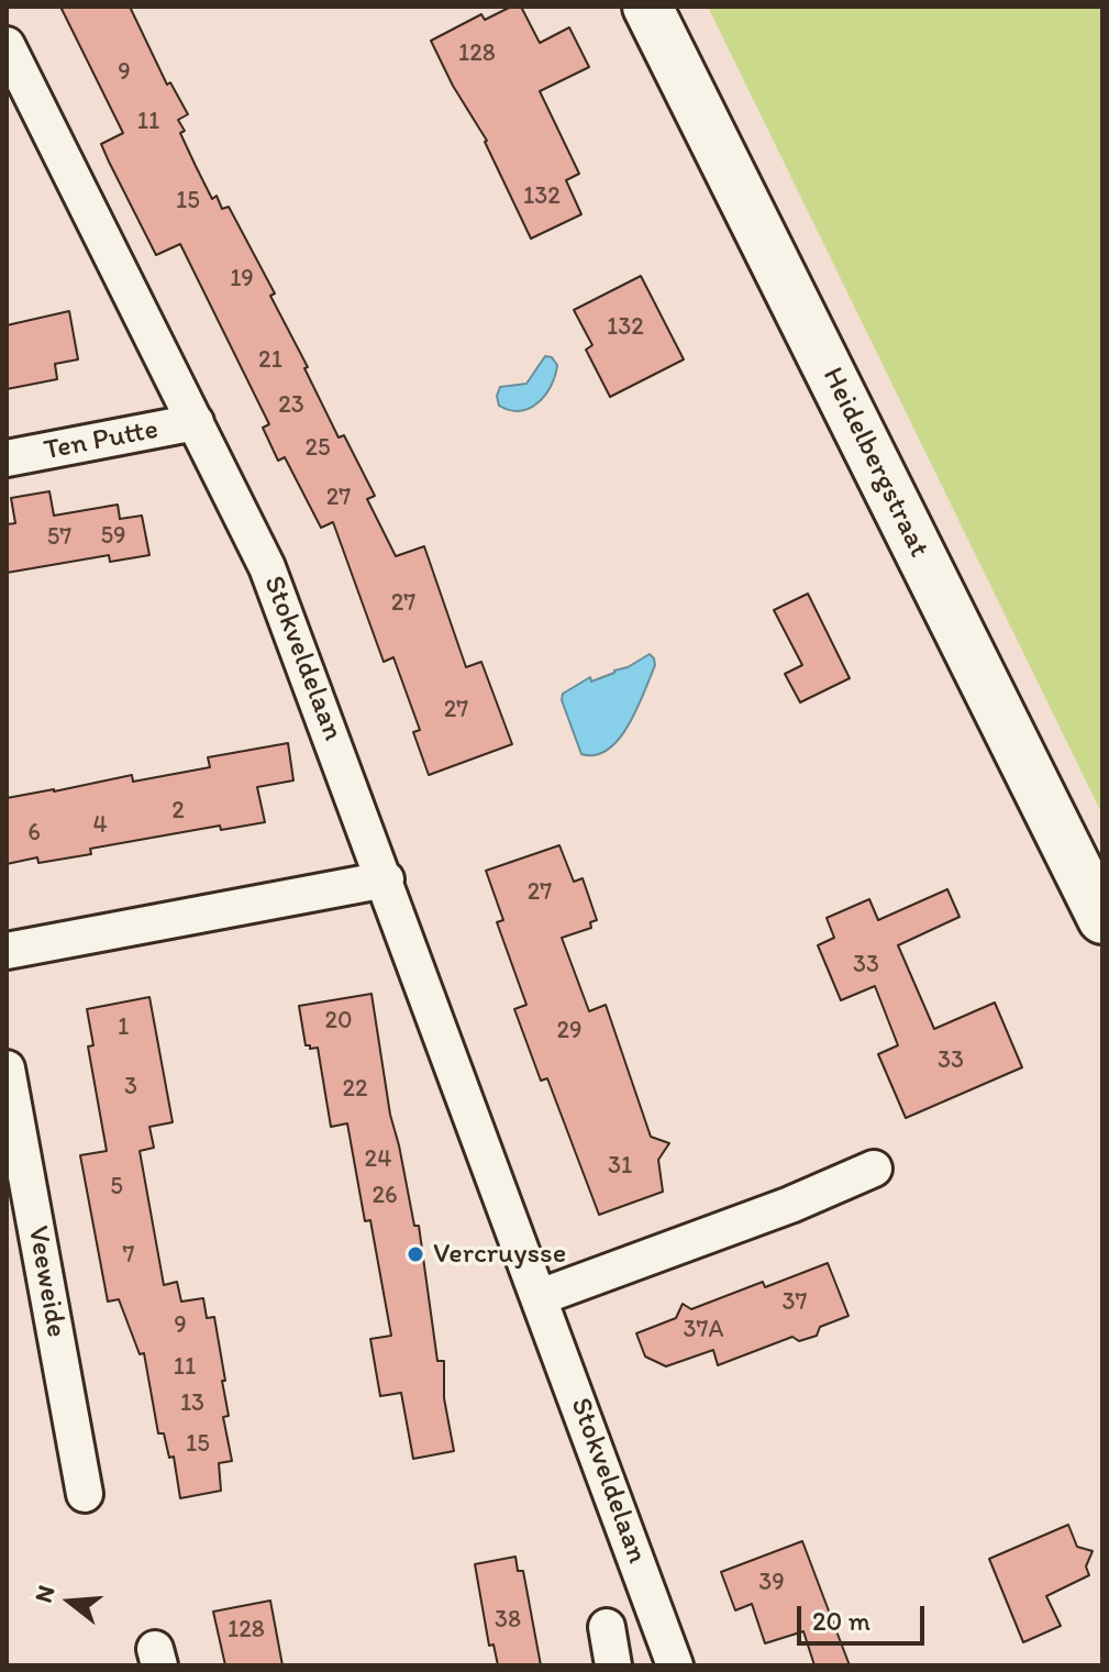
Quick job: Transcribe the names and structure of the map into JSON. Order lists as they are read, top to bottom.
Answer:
{
  "streets": {
    "main road": ["Heidelbergstraat"],
    "street": ["Ten Putte", "Stokveldelaan", "Veeweide"]
  },
  "crossings": [
    ["Ten Putte", "Stokveldelaan"]
  ],
  "places": ["Vercruysse"],
  "house_numbers": [
    "128",
    "9",
    "11",
    "132",
    "15",
    "19",
    "132",
    "21",
    "23",
    "25",
    "27",
    "59",
    "57",
    "27",
    "27",
    "2",
    "4",
    "6",
    "27",
    "33",
    "20",
    "1",
    "29",
    "33",
    "3",
    "22",
    "24",
    "31",
    "5",
    "26",
    "7",
    "37",
    "9",
    "37A",
    "11",
    "13",
    "15",
    "39",
    "38",
    "128"
  ],
  "scale_bar": "20 m",
  "north": "left"
}
